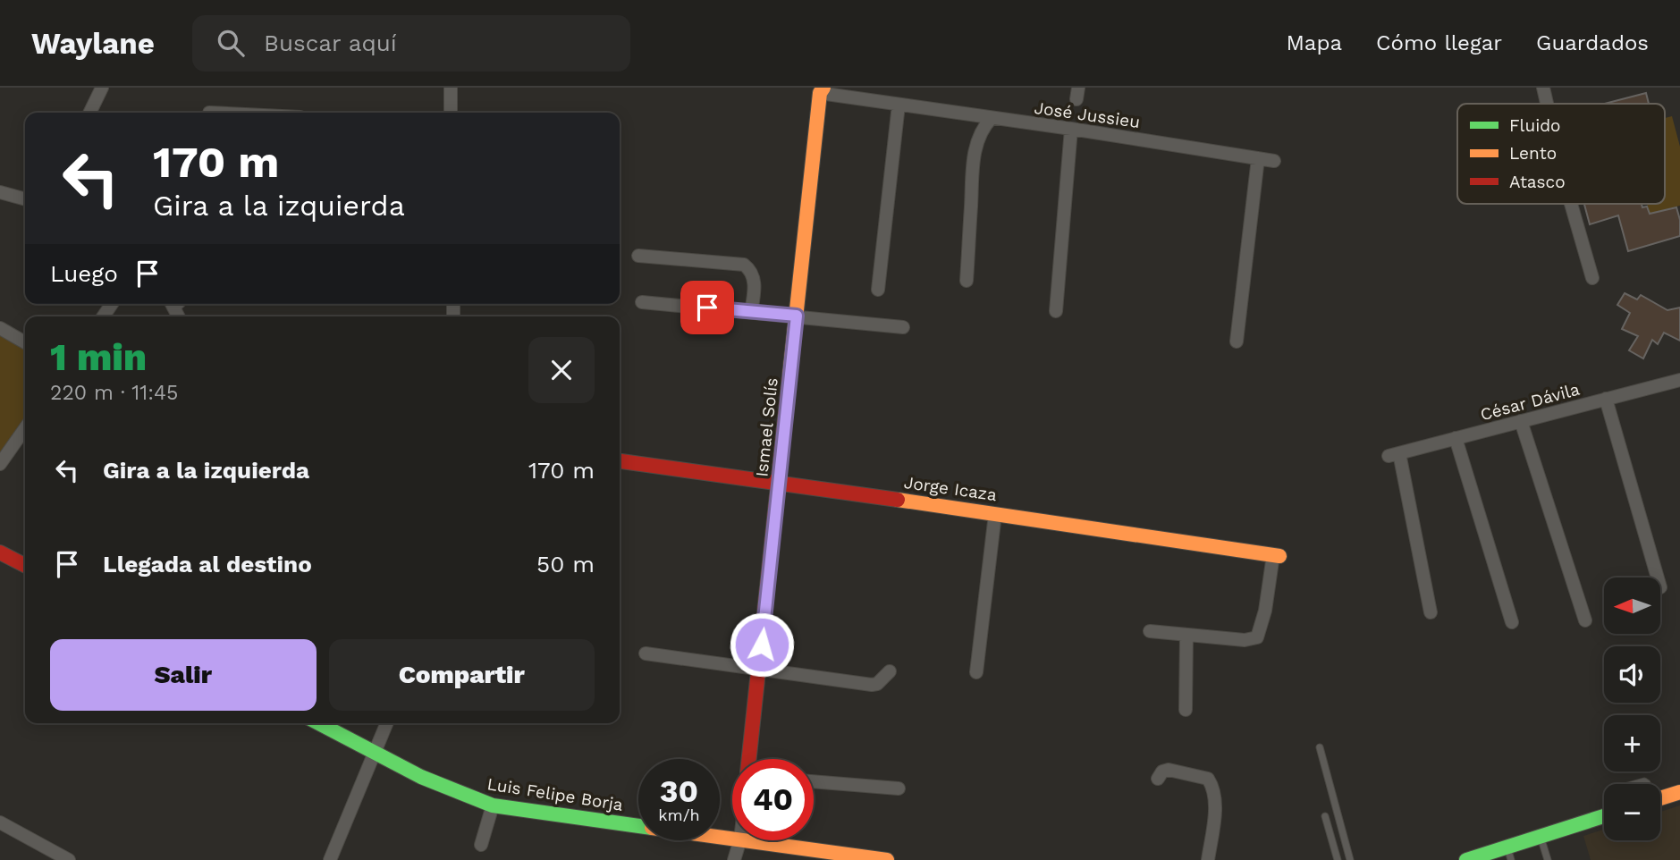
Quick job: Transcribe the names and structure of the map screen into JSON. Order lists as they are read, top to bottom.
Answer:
{
  "streets": {
    "street": [
      "José Jussieu",
      "César Dávila",
      "Ismael Solís",
      "Jorge Icaza",
      "Luis Felipe Borja"
    ]
  },
  "crossings": [
    ["José Jussieu", "Ismael Solís"],
    ["Ismael Solís", "Jorge Icaza"]
  ],
  "legend": ["Fluido", "Lento", "Atasco"],
  "north": "left",
  "page": {
    "header": "Waylane",
    "search": "Buscar aquí",
    "nav": ["Mapa", "Cómo llegar", "Guardados"],
    "turn": ["170 m", "Gira a la izquierda"],
    "then": "Luego",
    "heading": ["1 min", "220 m · 11:45"],
    "list": [
      {
        "name": "Gira a la izquierda",
        "value": "170 m"
      },
      {
        "name": "Llegada al destino",
        "value": "50 m"
      }
    ],
    "map_buttons": ["+", "−"],
    "buttons": ["Salir", "Compartir"],
    "speed": "30 km/h",
    "limit": "40"
  }
}
